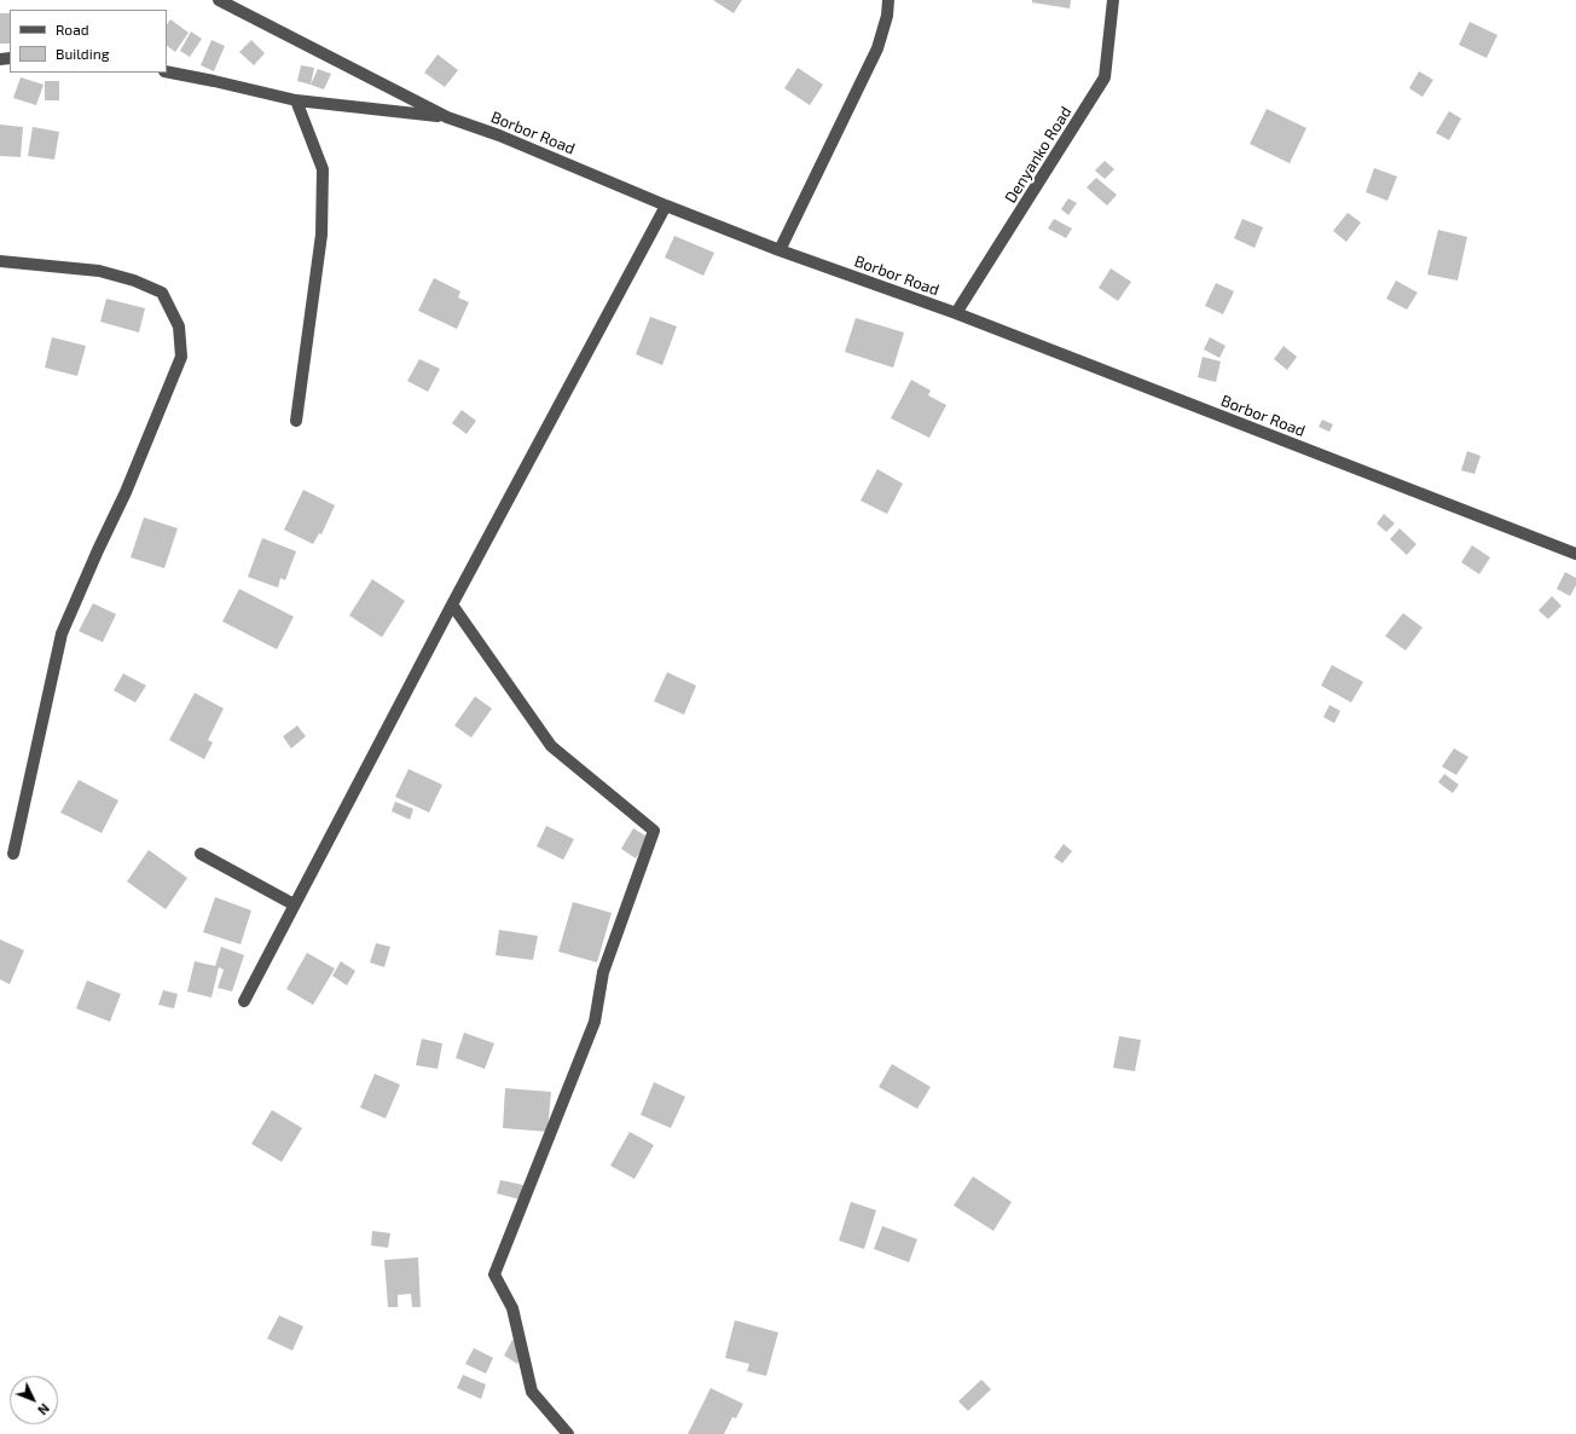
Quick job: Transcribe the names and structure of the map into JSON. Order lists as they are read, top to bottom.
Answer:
{
  "streets": {
    "street": ["Borbor Road", "Denyanko Road"]
  },
  "crossings": [
    ["Borbor Road", "Denyanko Road"]
  ],
  "legend": ["Road", "Building"],
  "north": "bottom right"
}
